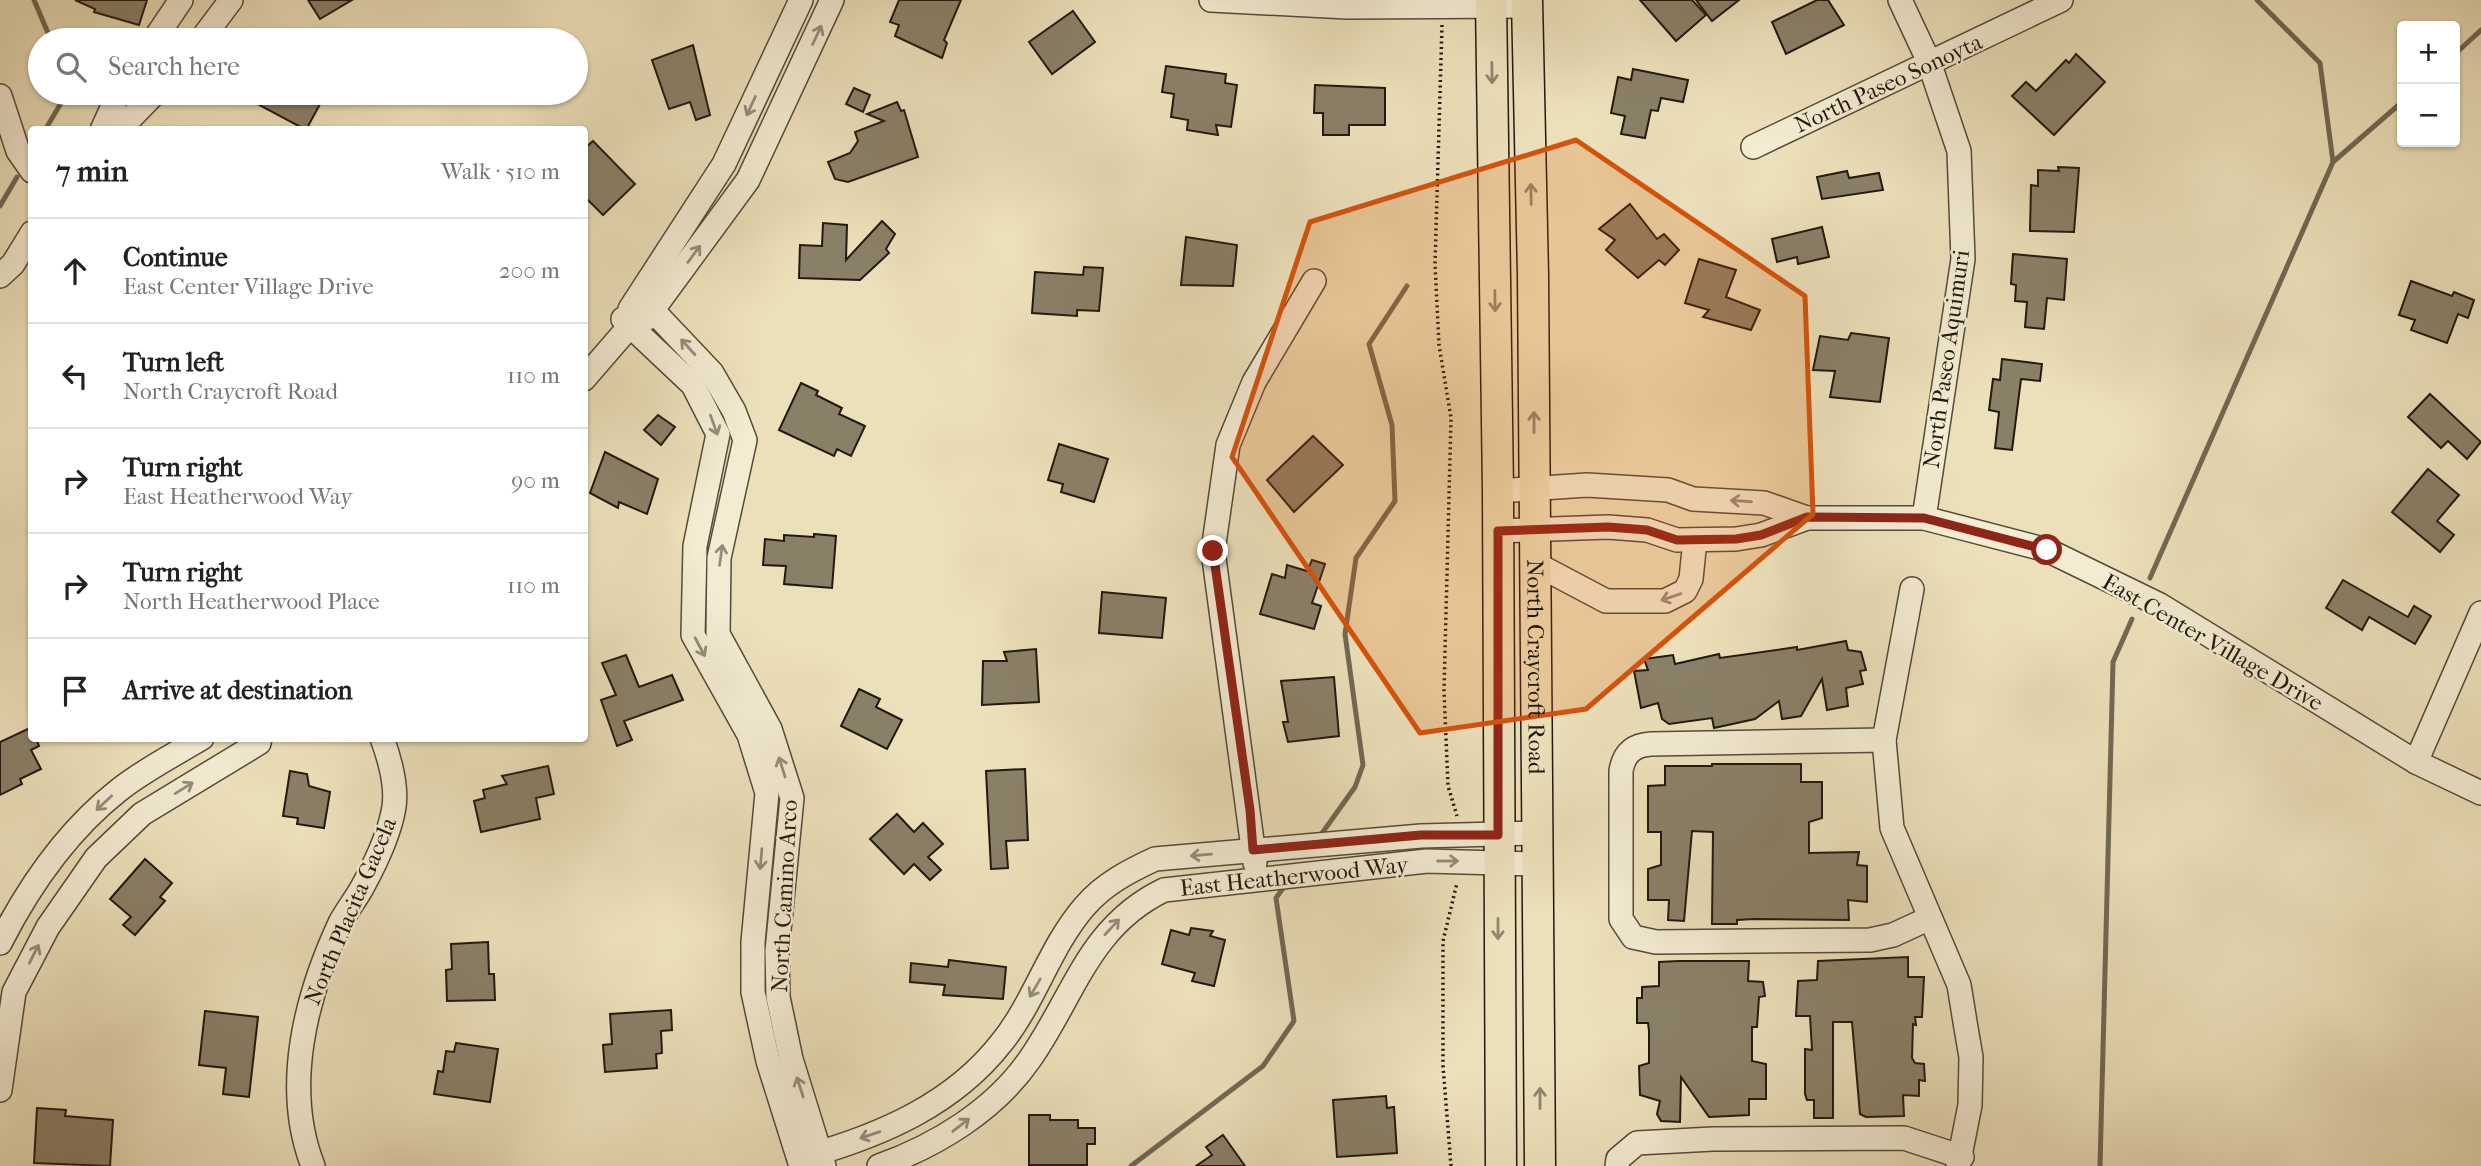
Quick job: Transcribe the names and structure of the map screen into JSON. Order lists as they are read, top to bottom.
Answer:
{
  "streets": {
    "main road": ["North Craycroft Road"],
    "street": [
      "North Paseo Sonoyta",
      "North Paseo Aquimuri",
      "East Center Village Drive",
      "East Heatherwood Way",
      "North Camino Arco",
      "North Placita Gacela"
    ]
  },
  "crossings": [
    ["North Paseo Sonoyta", "North Paseo Aquimuri"],
    ["North Paseo Aquimuri", "East Center Village Drive"],
    ["East Center Village Drive", "North Craycroft Road"],
    ["North Craycroft Road", "East Heatherwood Way"],
    ["East Heatherwood Way", "North Camino Arco"]
  ],
  "page": {
    "map_buttons": ["+", "−"],
    "search": "Search here",
    "heading": ["7 min", "Walk · 510 m"],
    "list": [
      ["Continue", "East Center Village Drive", "200 m"],
      ["Turn left", "North Craycroft Road", "110 m"],
      ["Turn right", "East Heatherwood Way", "90 m"],
      ["Turn right", "North Heatherwood Place", "110 m"],
      "Arrive at destination"
    ]
  }
}
